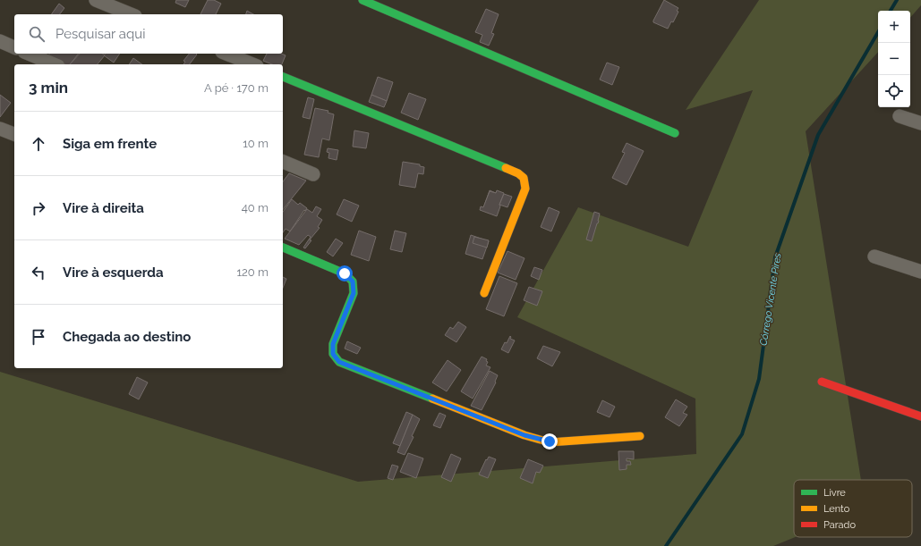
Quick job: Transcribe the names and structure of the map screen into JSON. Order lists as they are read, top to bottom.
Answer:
{
  "water": ["Córrego Vicente Pires"],
  "legend": ["Livre", "Lento", "Parado"],
  "page": {
    "map_buttons": ["+", "−"],
    "search": "Pesquisar aqui",
    "heading": ["3 min", "A pé · 170 m"],
    "list": [
      ["Siga em frente", "10 m"],
      ["Vire à direita", "40 m"],
      ["Vire à esquerda", "120 m"],
      "Chegada ao destino"
    ]
  }
}
